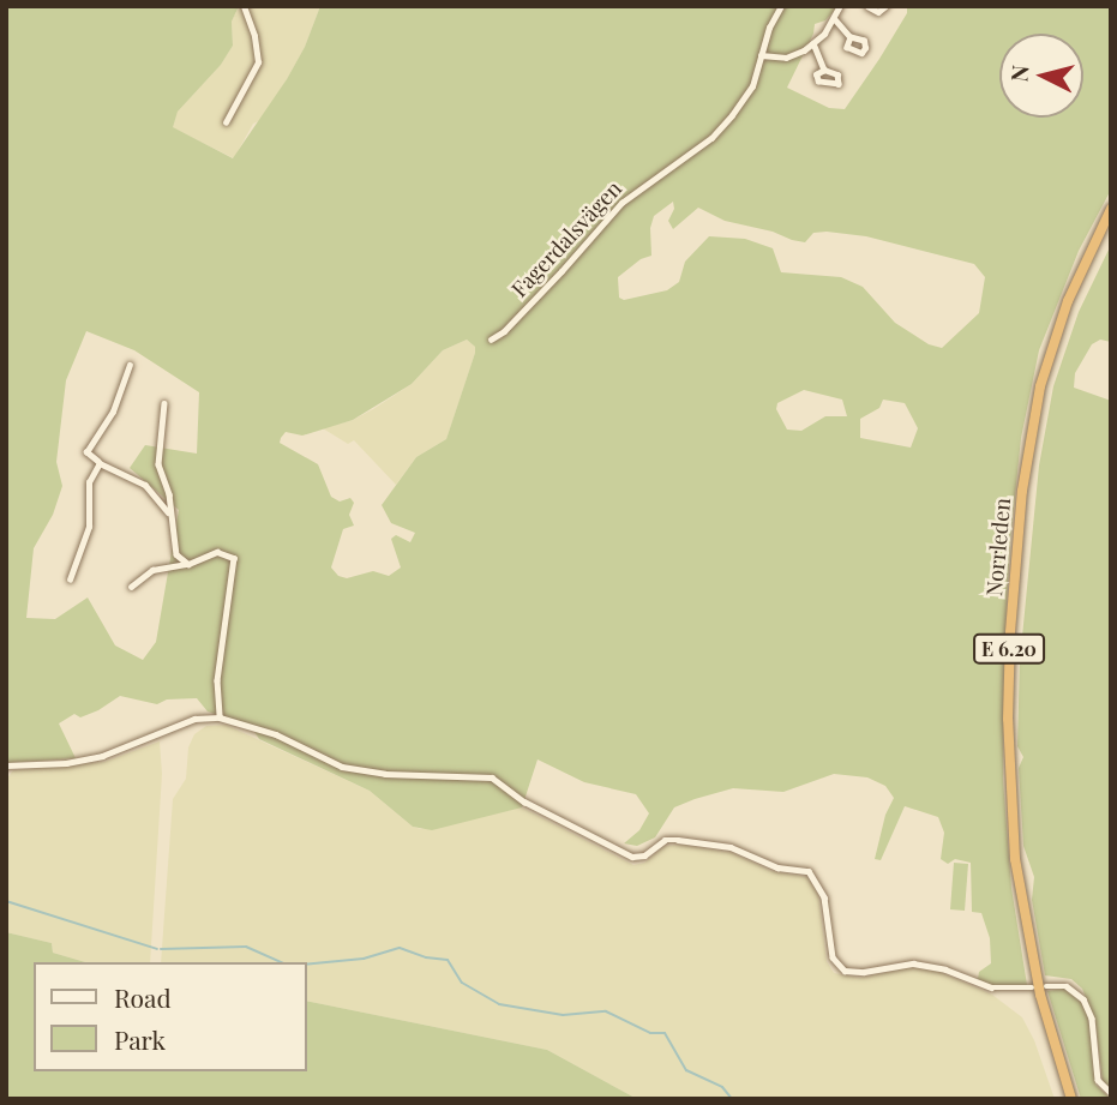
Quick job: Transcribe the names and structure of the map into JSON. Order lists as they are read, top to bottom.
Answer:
{
  "streets": {
    "highway": ["Norrleden", "E 6.20"],
    "street": ["Fagerdalsvägen"]
  },
  "legend": ["Road", "Park"],
  "north": "left"
}
